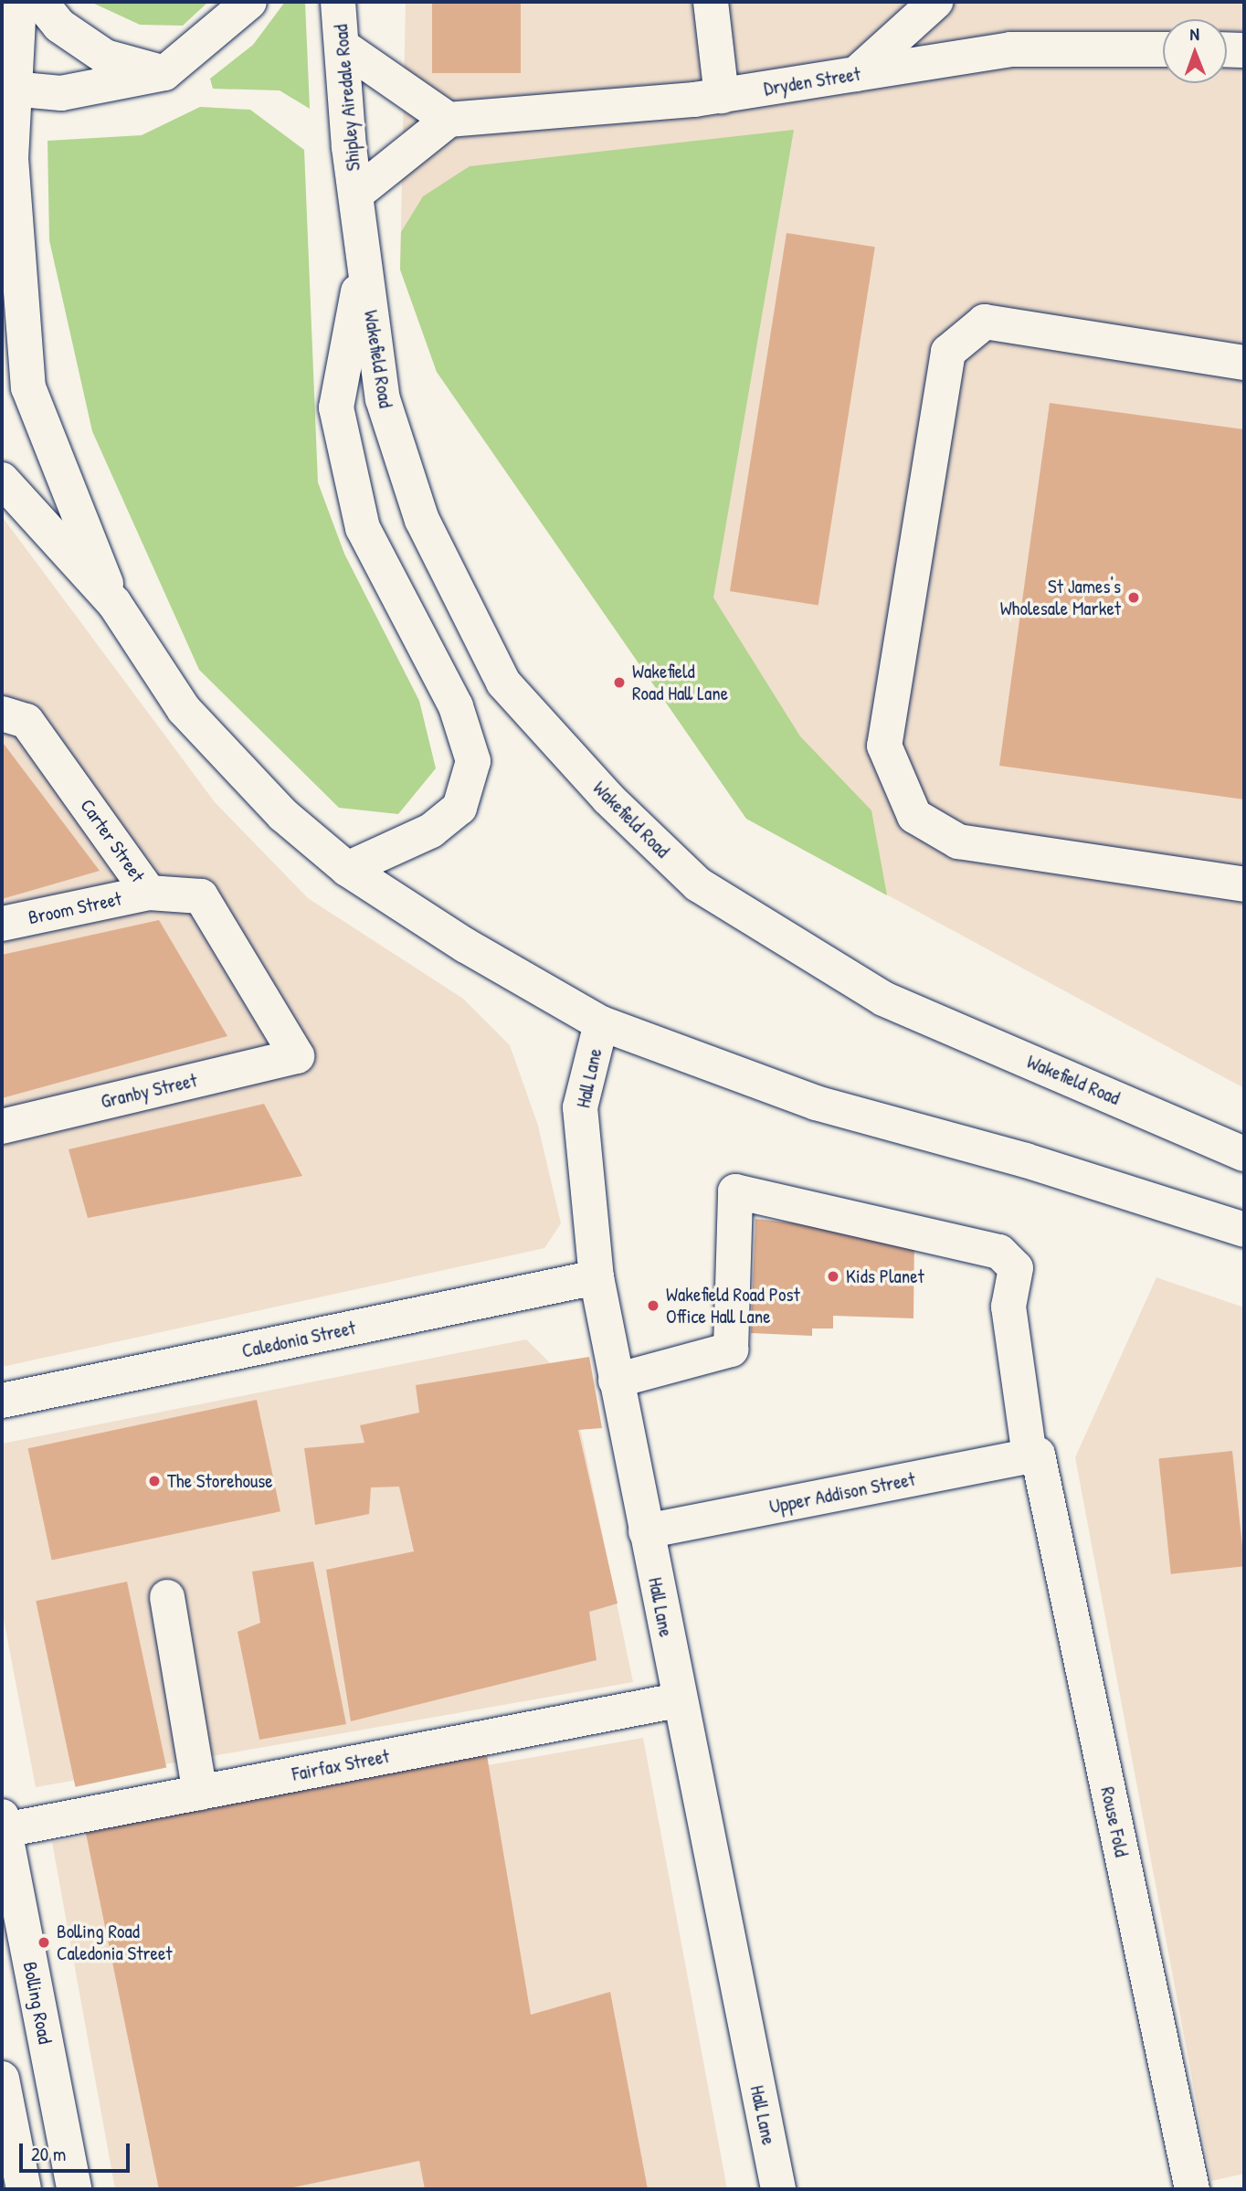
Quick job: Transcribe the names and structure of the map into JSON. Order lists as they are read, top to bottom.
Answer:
{
  "streets": {
    "main road": [
      "Dryden Street",
      "Shipley Airedale Road",
      "Wakefield Road",
      "Carter Street",
      "Broom Street",
      "Hall Lane",
      "Granby Street",
      "Caledonia Street",
      "Upper Addison Street",
      "Fairfax Street",
      "Rouse Fold",
      "Bolling Road"
    ]
  },
  "crossings": [
    ["Shipley Airedale Road", "Wakefield Road"],
    ["Carter Street", "Broom Street"],
    ["Carter Street", "Granby Street"],
    ["Hall Lane", "Caledonia Street"],
    ["Hall Lane", "Upper Addison Street"],
    ["Hall Lane", "Fairfax Street"],
    ["Hall Lane", "Rouse Fold"],
    ["Upper Addison Street", "Rouse Fold"],
    ["Fairfax Street", "Bolling Road"]
  ],
  "places": [
    "St James's Wholesale Market",
    "Wakefield Road Hall Lane",
    "Kids Planet",
    "Wakefield Road Post Office Hall Lane",
    "The Storehouse",
    "Bolling Road Caledonia Street"
  ],
  "scale_bar": "20 m",
  "north": "top"
}
